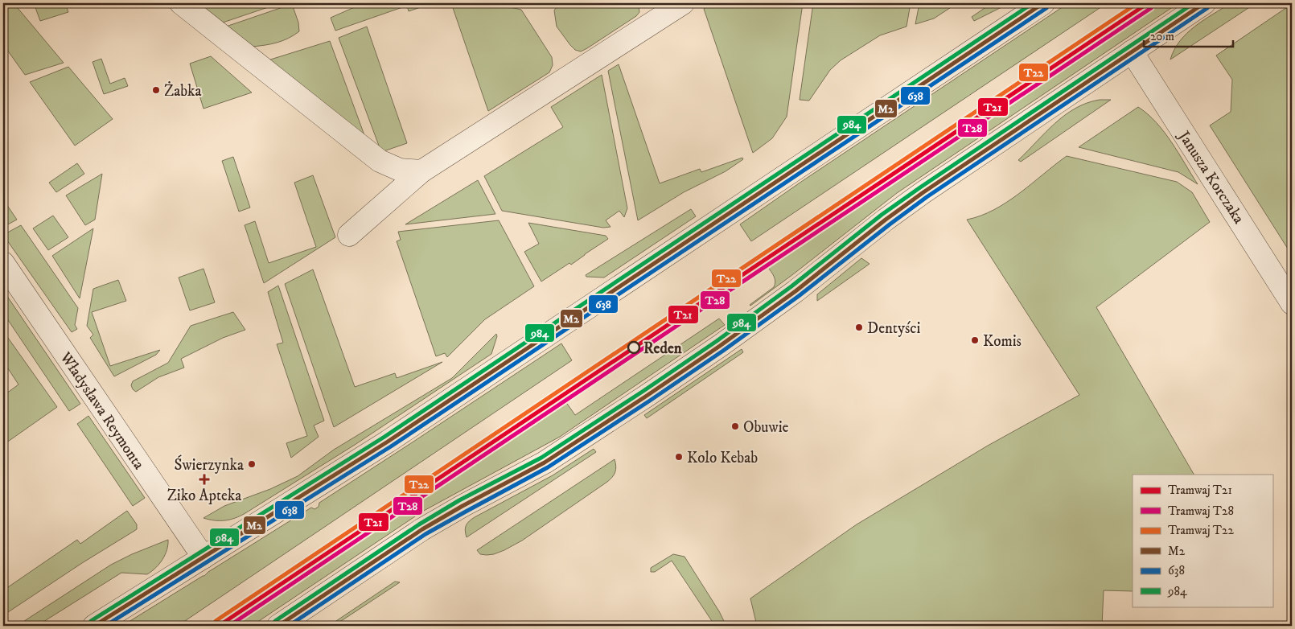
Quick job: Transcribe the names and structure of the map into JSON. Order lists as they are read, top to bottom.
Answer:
{
  "streets": {
    "street": ["Janusza Korczaka", "Władysława Reymonta"]
  },
  "places": {
    "other": [
      "Żabka",
      "Dentyści",
      "Komis",
      "Reden",
      "Obuwie",
      "Kolo Kebab",
      "Świerzynka"
    ],
    "health": ["Ziko Apteka"]
  },
  "lines": [
    "tram line T21",
    "tram line T22",
    "transit line M2",
    "transit line 984",
    "tram line T28",
    "transit line 638"
  ],
  "legend": [
    "Tramwaj T21",
    "Tramwaj T28",
    "Tramwaj T22",
    "M2",
    "638",
    "984"
  ],
  "scale_bar": "20 m"
}
